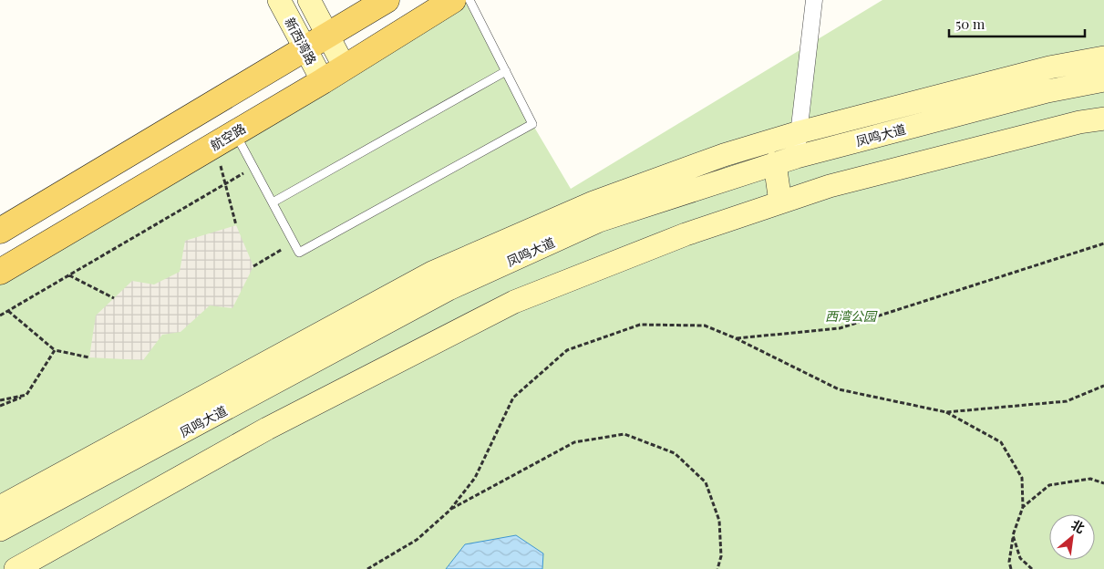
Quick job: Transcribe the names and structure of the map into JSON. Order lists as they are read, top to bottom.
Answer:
{
  "streets": {
    "main road": ["新西湾路", "凤鸣大道", "航空路"]
  },
  "crossings": [
    ["新西湾路", "航空路"]
  ],
  "parks": ["西湾公园"],
  "scale_bar": "50 m",
  "north": "top right"
}
